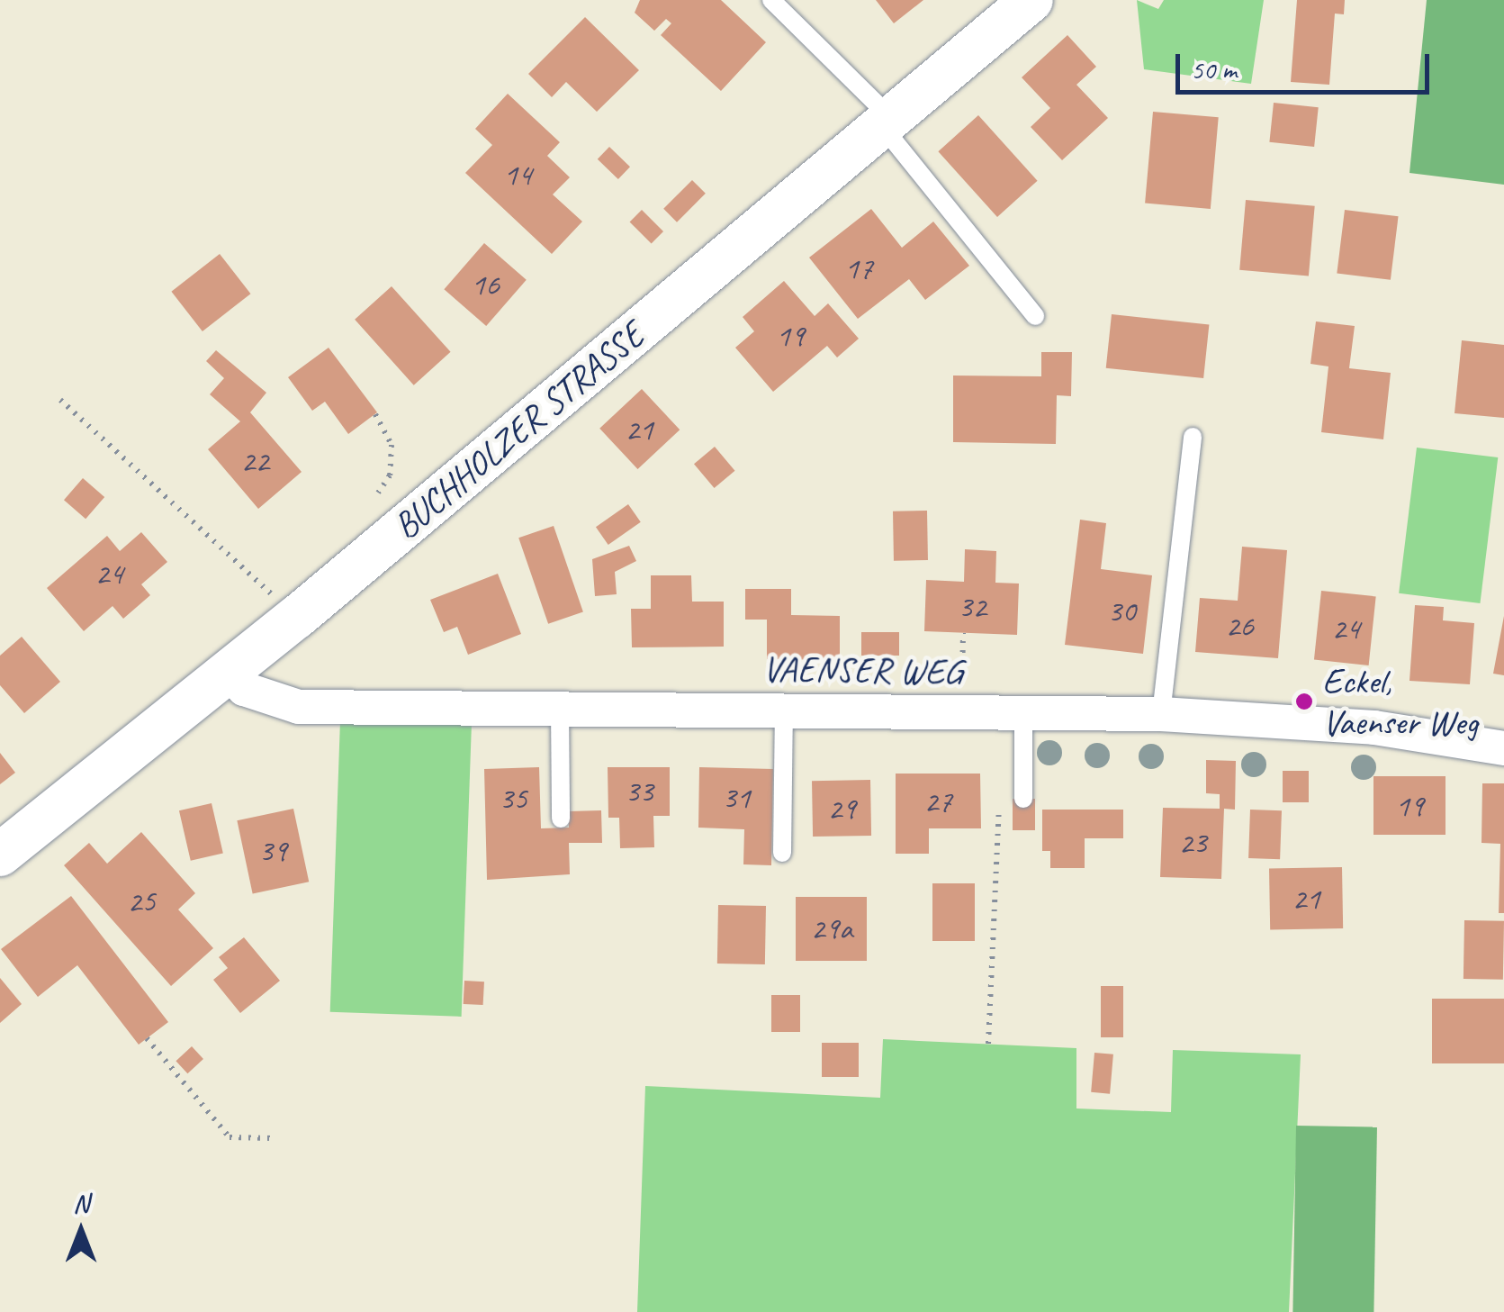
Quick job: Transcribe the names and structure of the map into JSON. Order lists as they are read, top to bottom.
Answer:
{
  "streets": {
    "street": ["BUCHHOLZER STRASSE", "VAENSER WEG"]
  },
  "crossings": [
    ["BUCHHOLZER STRASSE", "VAENSER WEG"]
  ],
  "places": ["Eckel, Vaenser Weg"],
  "house_numbers": [
    "14",
    "17",
    "16",
    "19",
    "21",
    "22",
    "24",
    "32",
    "30",
    "26",
    "24",
    "33",
    "31",
    "35",
    "27",
    "19",
    "29",
    "23",
    "39",
    "21",
    "25",
    "29a"
  ],
  "scale_bar": "50 m",
  "north": "top"
}
